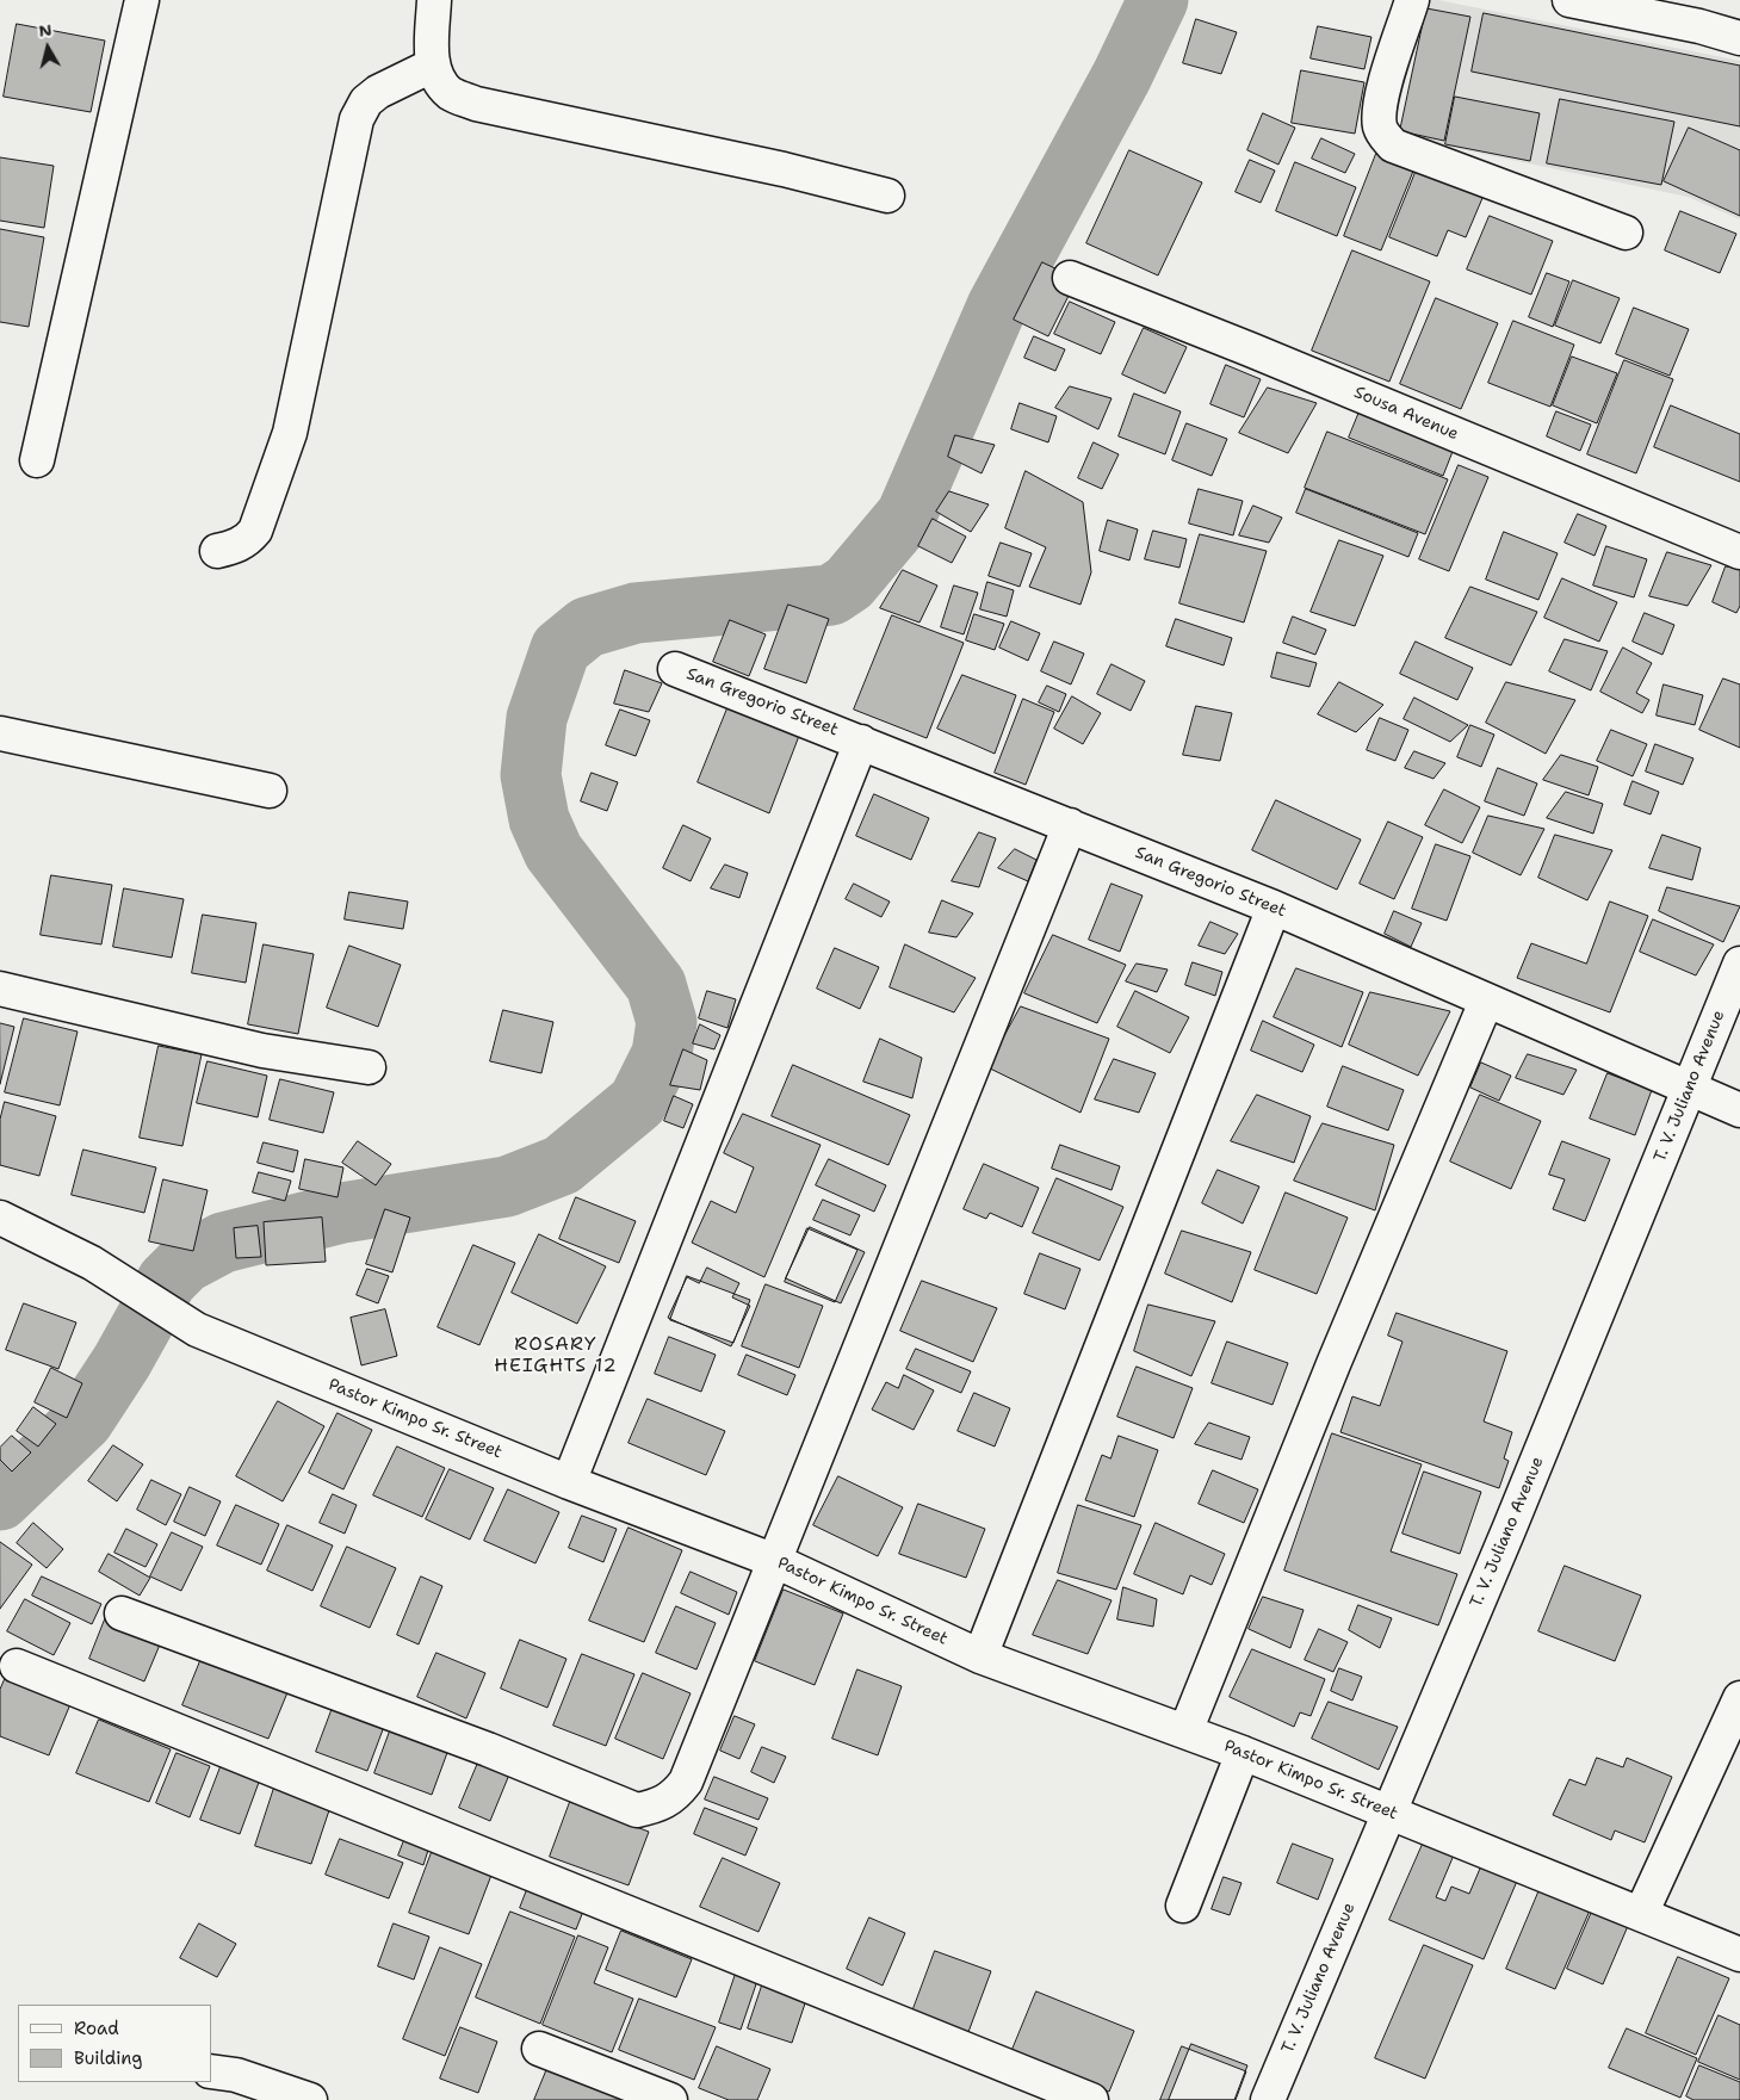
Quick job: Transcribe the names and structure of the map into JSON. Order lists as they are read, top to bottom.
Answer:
{
  "streets": {
    "street": [
      "Sousa Avenue",
      "San Gregorio Street",
      "T. V. Juliano Avenue",
      "Pastor Kimpo Sr. Street"
    ]
  },
  "crossings": [
    ["San Gregorio Street", "T. V. Juliano Avenue"],
    ["T. V. Juliano Avenue", "Pastor Kimpo Sr. Street"]
  ],
  "districts": ["ROSARY HEIGHTS 12"],
  "legend": ["Road", "Building"],
  "north": "top"
}
